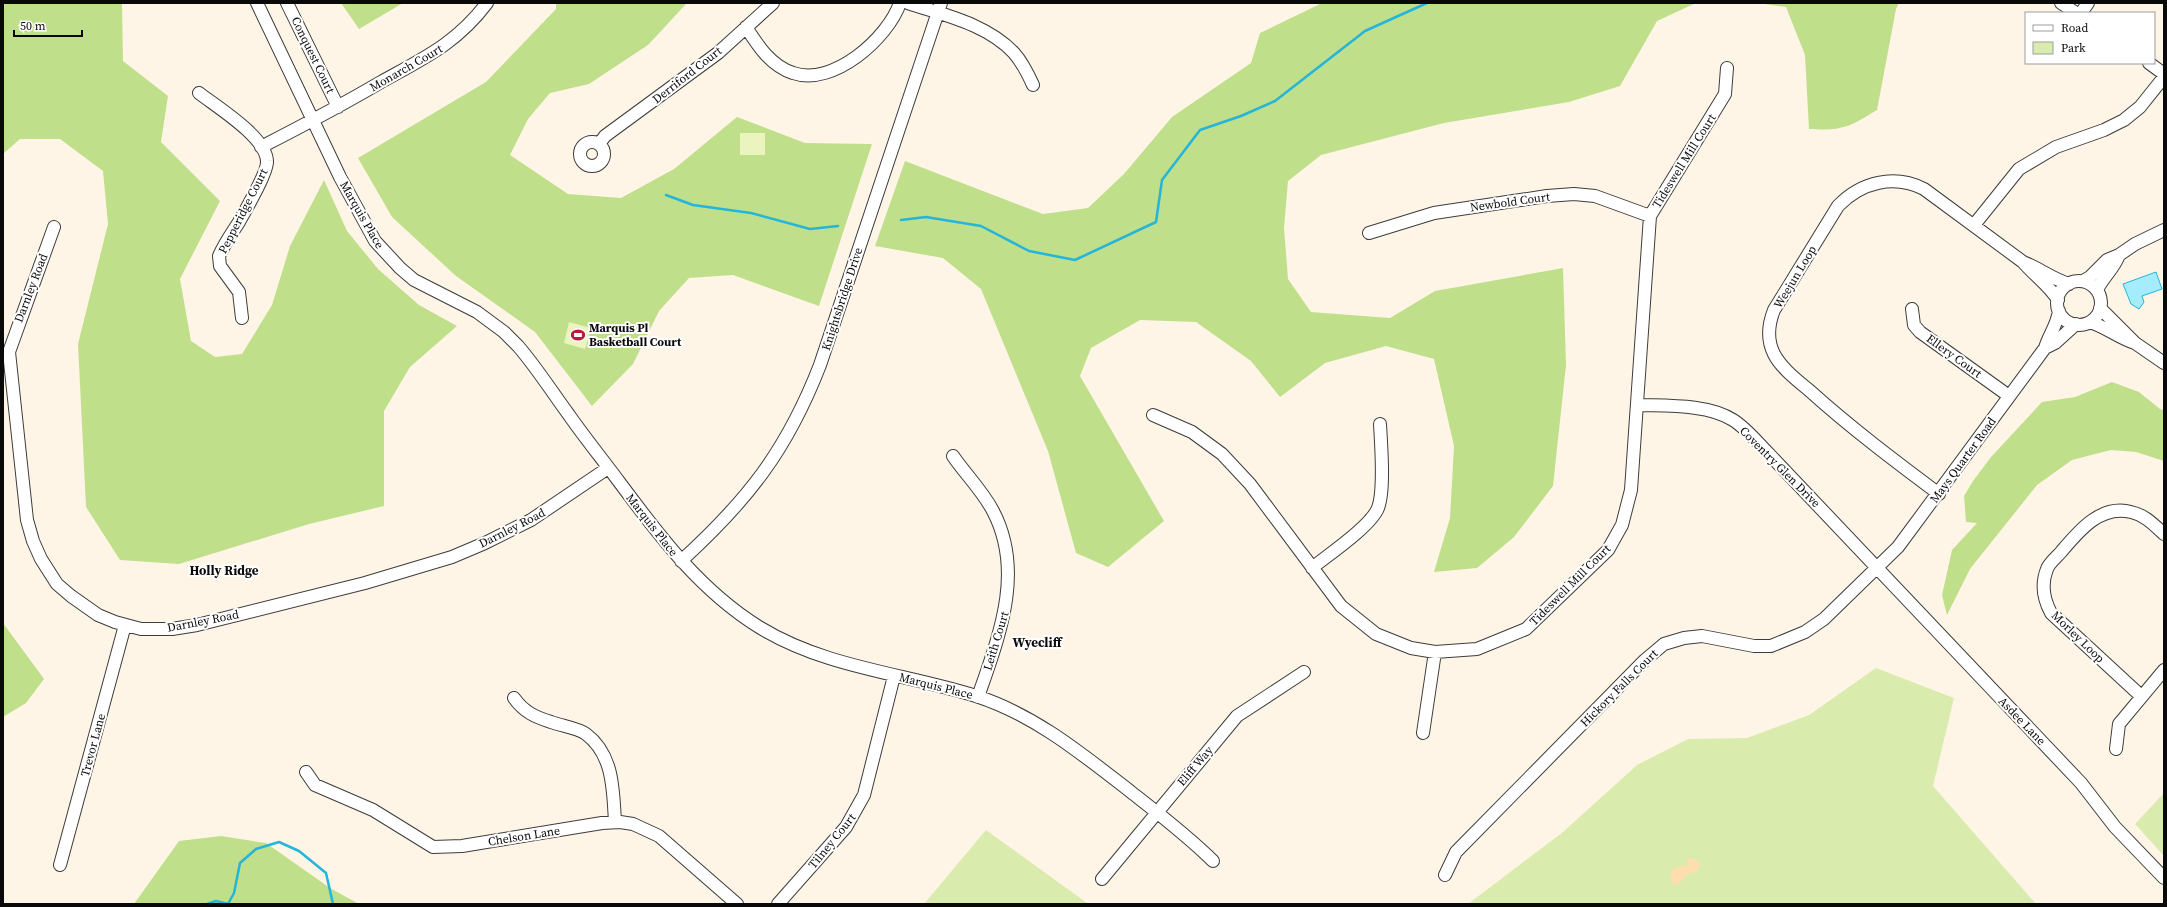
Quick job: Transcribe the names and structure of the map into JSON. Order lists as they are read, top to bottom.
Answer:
{
  "streets": {
    "street": [
      "Conquest Court",
      "Monarch Court",
      "Derriford Court",
      "Tideswell Mill Court",
      "Newbold Court",
      "Pepperidge Court",
      "Marquis Place",
      "Weejun Loop",
      "Darnley Road",
      "Knightsbridge Drive",
      "Ellery Court",
      "Mays Quarter Road",
      "Coventry Glen Drive",
      "Morley Loop",
      "Leith Court",
      "Hickory Falls Court",
      "Asdee Lane",
      "Trevor Lane",
      "Eliff Way",
      "Chelson Lane",
      "Tilney Court"
    ]
  },
  "crossings": [
    ["Conquest Court", "Monarch Court"],
    ["Monarch Court", "Marquis Place"],
    ["Tideswell Mill Court", "Newbold Court"],
    ["Tideswell Mill Court", "Coventry Glen Drive"],
    ["Marquis Place", "Darnley Road"],
    ["Marquis Place", "Knightsbridge Drive"],
    ["Marquis Place", "Leith Court"],
    ["Marquis Place", "Eliff Way"],
    ["Marquis Place", "Tilney Court"],
    ["Weejun Loop", "Mays Quarter Road"],
    ["Darnley Road", "Trevor Lane"],
    ["Ellery Court", "Mays Quarter Road"],
    ["Mays Quarter Road", "Coventry Glen Drive"],
    ["Mays Quarter Road", "Hickory Falls Court"],
    ["Mays Quarter Road", "Asdee Lane"],
    ["Coventry Glen Drive", "Hickory Falls Court"],
    ["Coventry Glen Drive", "Asdee Lane"],
    ["Hickory Falls Court", "Asdee Lane"]
  ],
  "districts": ["Holly Ridge", "Wyecliff"],
  "places": {
    "sports": ["Marquis Pl Basketball Court"]
  },
  "legend": ["Road", "Park"],
  "scale_bar": "50 m"
}
